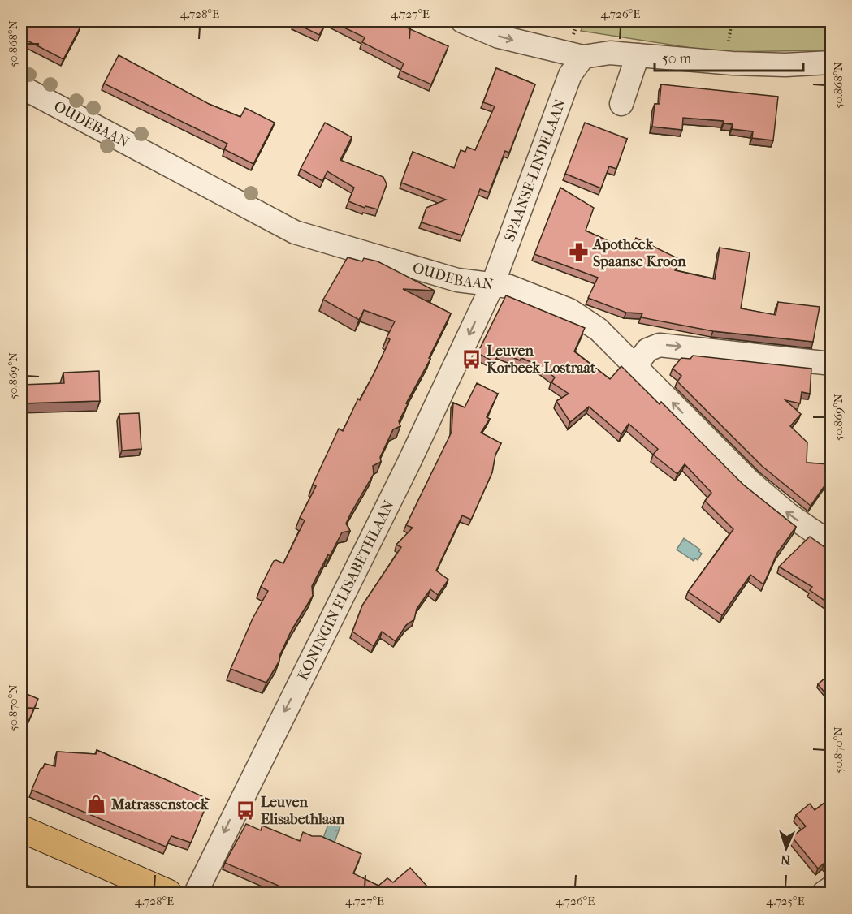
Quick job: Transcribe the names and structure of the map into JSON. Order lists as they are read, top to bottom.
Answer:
{
  "streets": {
    "street": ["OUDEBAAN", "SPAANSE-LINDELAAN", "KONINGIN ELISABETHLAAN"]
  },
  "crossings": [
    ["OUDEBAAN", "SPAANSE-LINDELAAN"],
    ["OUDEBAAN", "KONINGIN ELISABETHLAAN"],
    ["SPAANSE-LINDELAAN", "KONINGIN ELISABETHLAAN"]
  ],
  "one_way": ["KONINGIN ELISABETHLAAN"],
  "places": {
    "pharmacy": ["Apotheek Spaanse Kroon"],
    "bus stop": ["Leuven Korbeek-Lostraat", "Leuven Elisabethlaan"],
    "shop": ["Matrassenstock"]
  },
  "scale_bar": "50 m",
  "north": "bottom",
  "coordinates": [
    "4.728°E",
    "4.727°E",
    "4.726°E",
    "50.868°N",
    "50.869°N",
    "50.870°N",
    "4.725°E"
  ]
}
